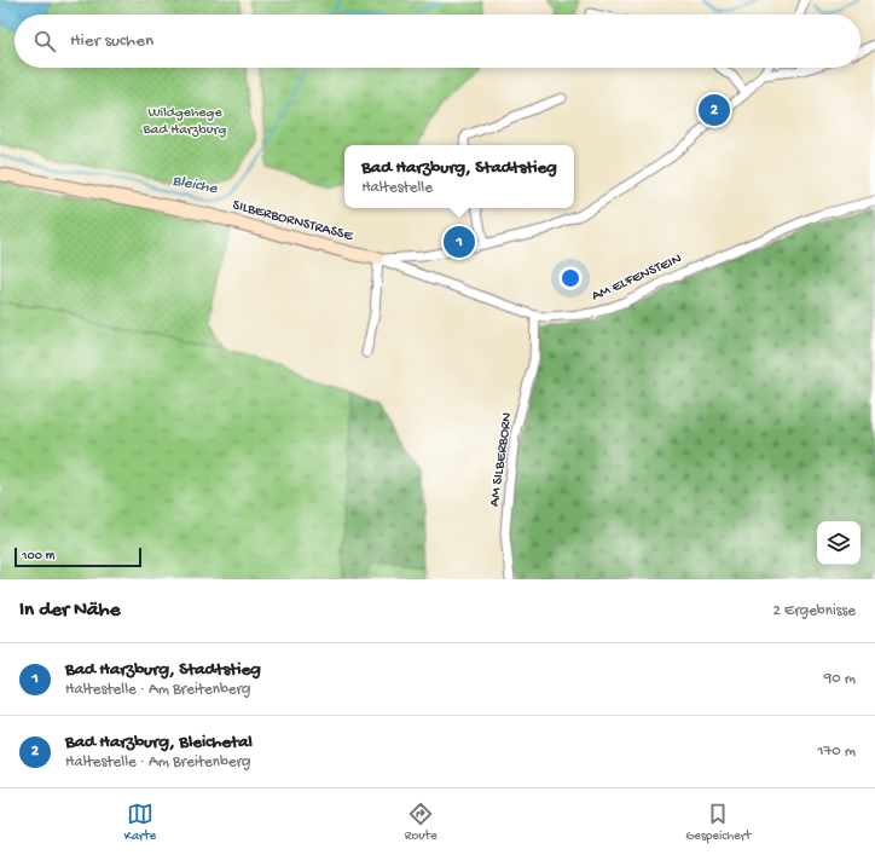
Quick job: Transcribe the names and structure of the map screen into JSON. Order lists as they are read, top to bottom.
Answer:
{
  "streets": {
    "street": ["SILBERBORNSTRASSE", "AM ELFENSTEIN", "AM SILBERBORN"]
  },
  "crossings": [
    ["SILBERBORNSTRASSE", "AM ELFENSTEIN"],
    ["AM ELFENSTEIN", "AM SILBERBORN"]
  ],
  "water": ["Bleiche"],
  "parks": ["Wildgehege Bad Harzburg"],
  "scale_bar": "100 m",
  "page": {
    "search": "Hier suchen",
    "pins": ["2", "1"],
    "popup": ["Bad Harzburg, Stadtstieg", "Haltestelle"],
    "scale": "100 m",
    "heading": ["In der Nähe", "2 Ergebnisse"],
    "list": [
      {
        "mark": "1",
        "name": "Bad Harzburg, Stadtstieg",
        "note": "Haltestelle · Am Breitenberg",
        "value": "90 m"
      },
      {
        "mark": "2",
        "name": "Bad Harzburg, Bleichetal",
        "note": "Haltestelle · Am Breitenberg",
        "value": "170 m"
      }
    ],
    "nav": ["Karte", "Route", "Gespeichert"]
  }
}
